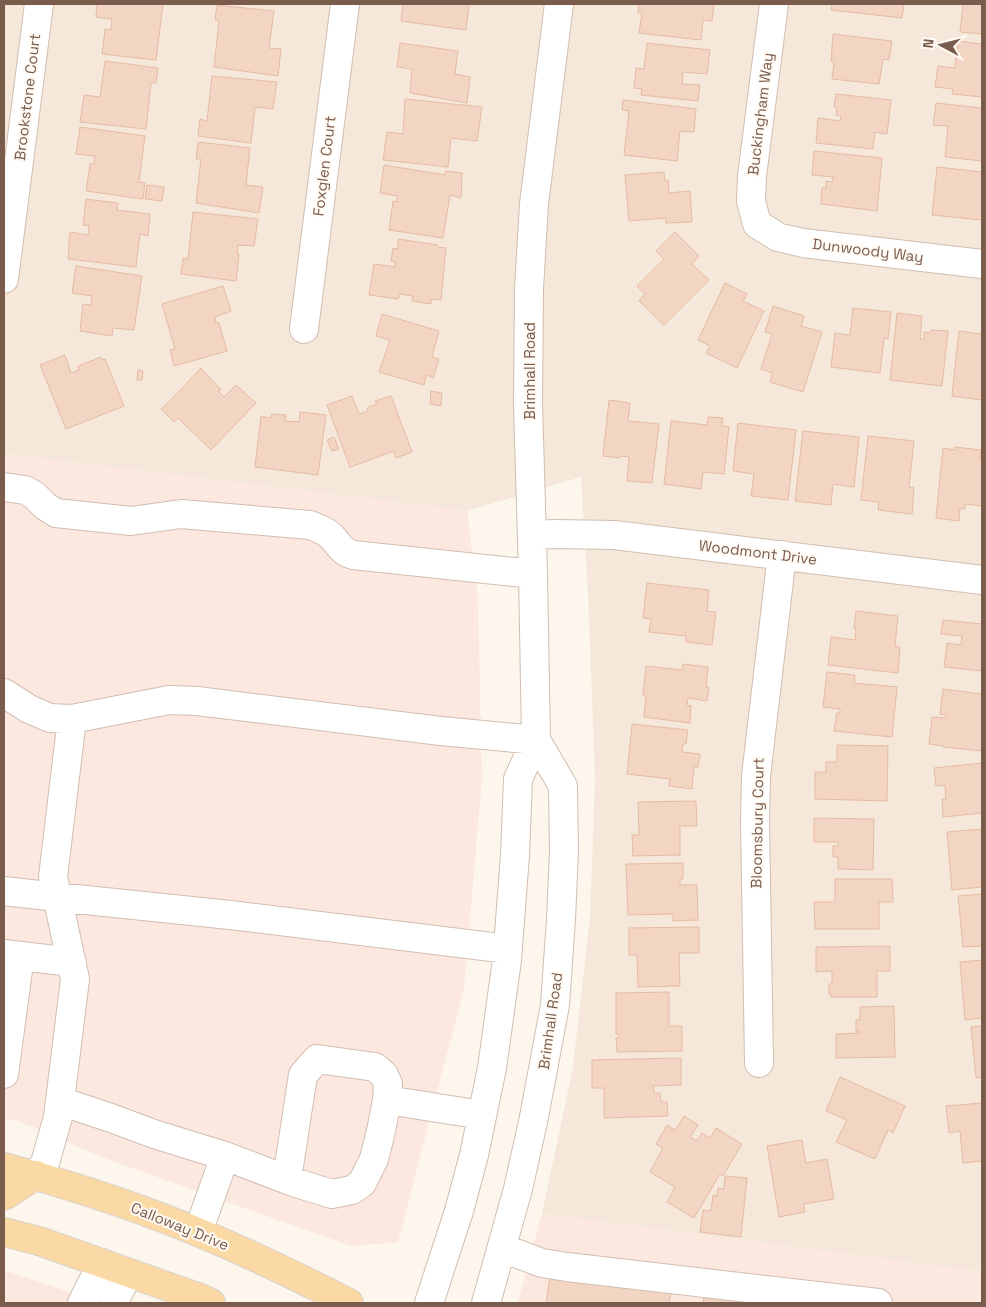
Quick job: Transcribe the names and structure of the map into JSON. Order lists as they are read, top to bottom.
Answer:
{
  "streets": {
    "main road": ["Calloway Drive"],
    "street": [
      "Brookstone Court",
      "Buckingham Way",
      "Foxglen Court",
      "Dunwoody Way",
      "Brimhall Road",
      "Woodmont Drive",
      "Bloomsbury Court"
    ]
  },
  "crossings": [
    ["Buckingham Way", "Dunwoody Way"],
    ["Brimhall Road", "Woodmont Drive"],
    ["Woodmont Drive", "Bloomsbury Court"]
  ],
  "north": "left"
}
